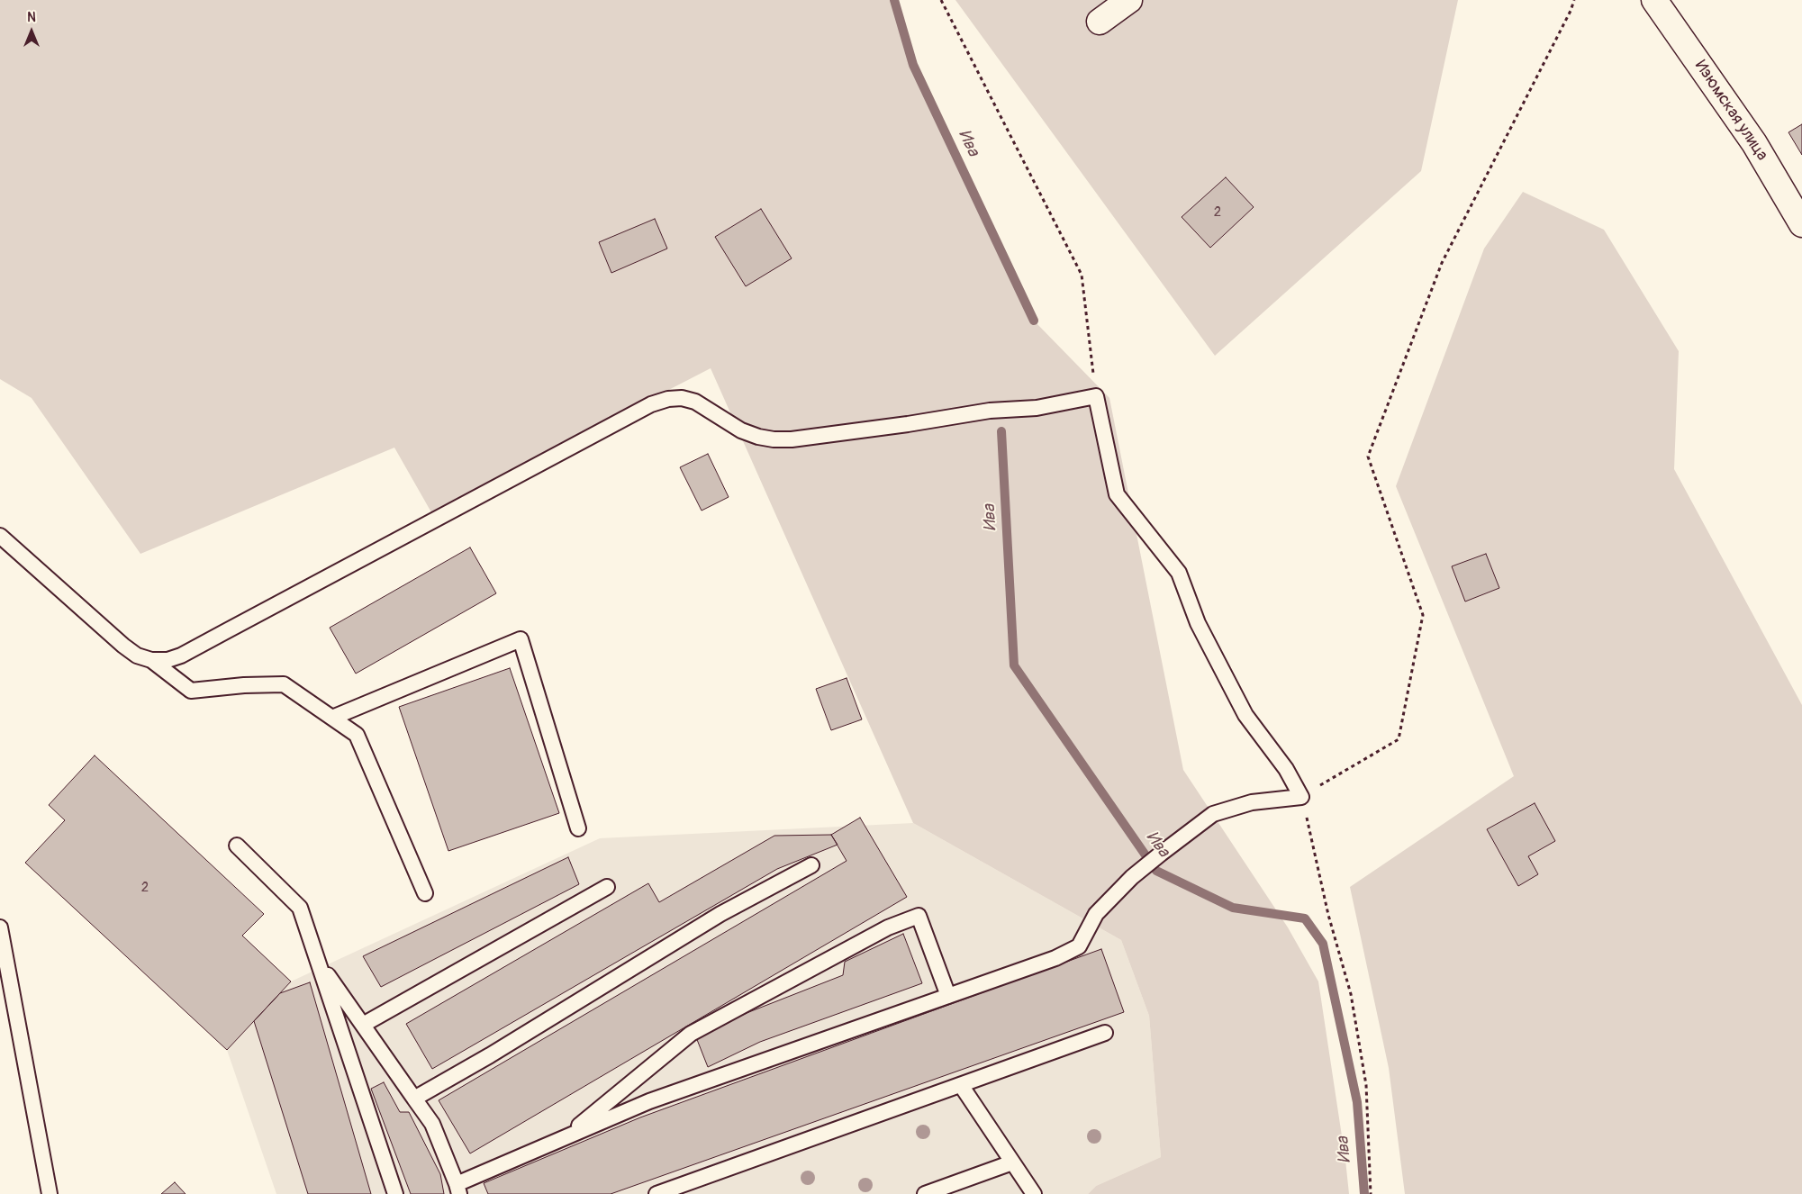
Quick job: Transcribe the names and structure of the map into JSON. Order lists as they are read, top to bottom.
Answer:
{
  "streets": {
    "street": ["Изюмская улица"]
  },
  "water": ["Ива"],
  "house_numbers": ["2", "2"],
  "north": "top"
}
